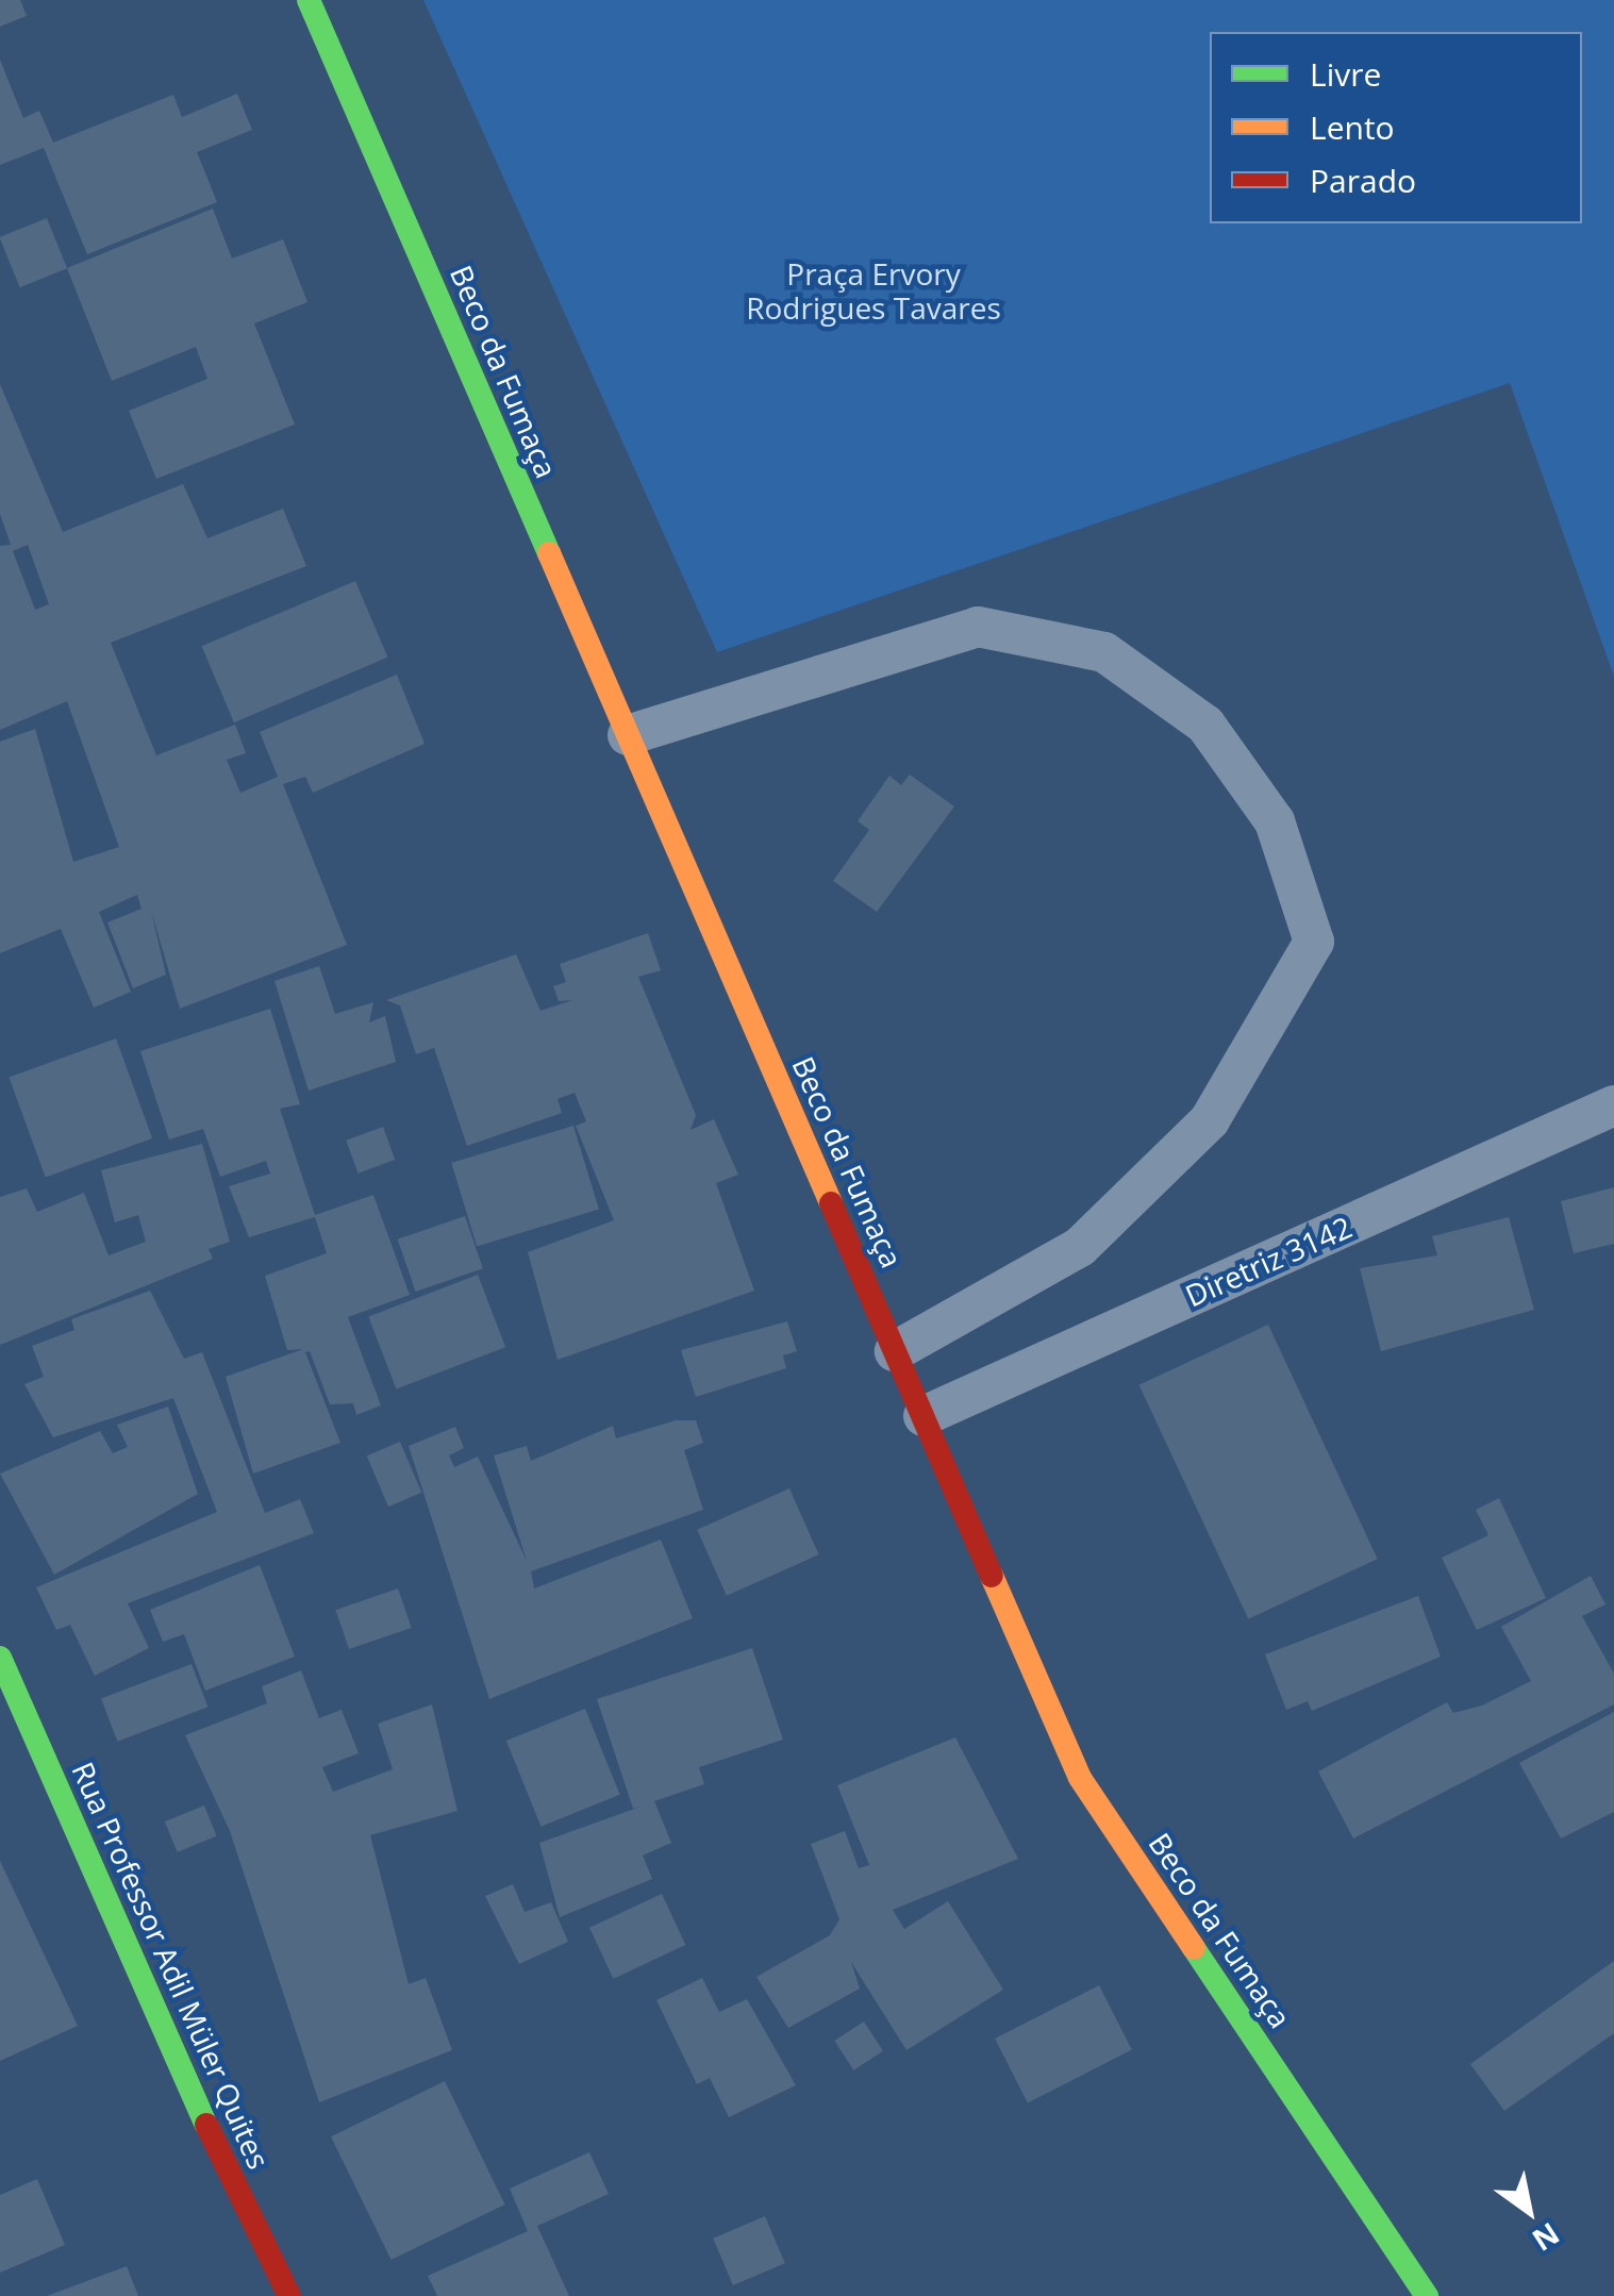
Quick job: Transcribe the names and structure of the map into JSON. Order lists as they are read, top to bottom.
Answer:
{
  "streets": {
    "main road": ["Beco da Fumaça", "Rua Professor Adil Müler Quites"],
    "lane": ["Diretriz 3142"]
  },
  "crossings": [
    ["Beco da Fumaça", "Diretriz 3142"]
  ],
  "parks": ["Praça Ervory Rodrigues Tavares"],
  "legend": ["Livre", "Lento", "Parado"],
  "north": "bottom right"
}
